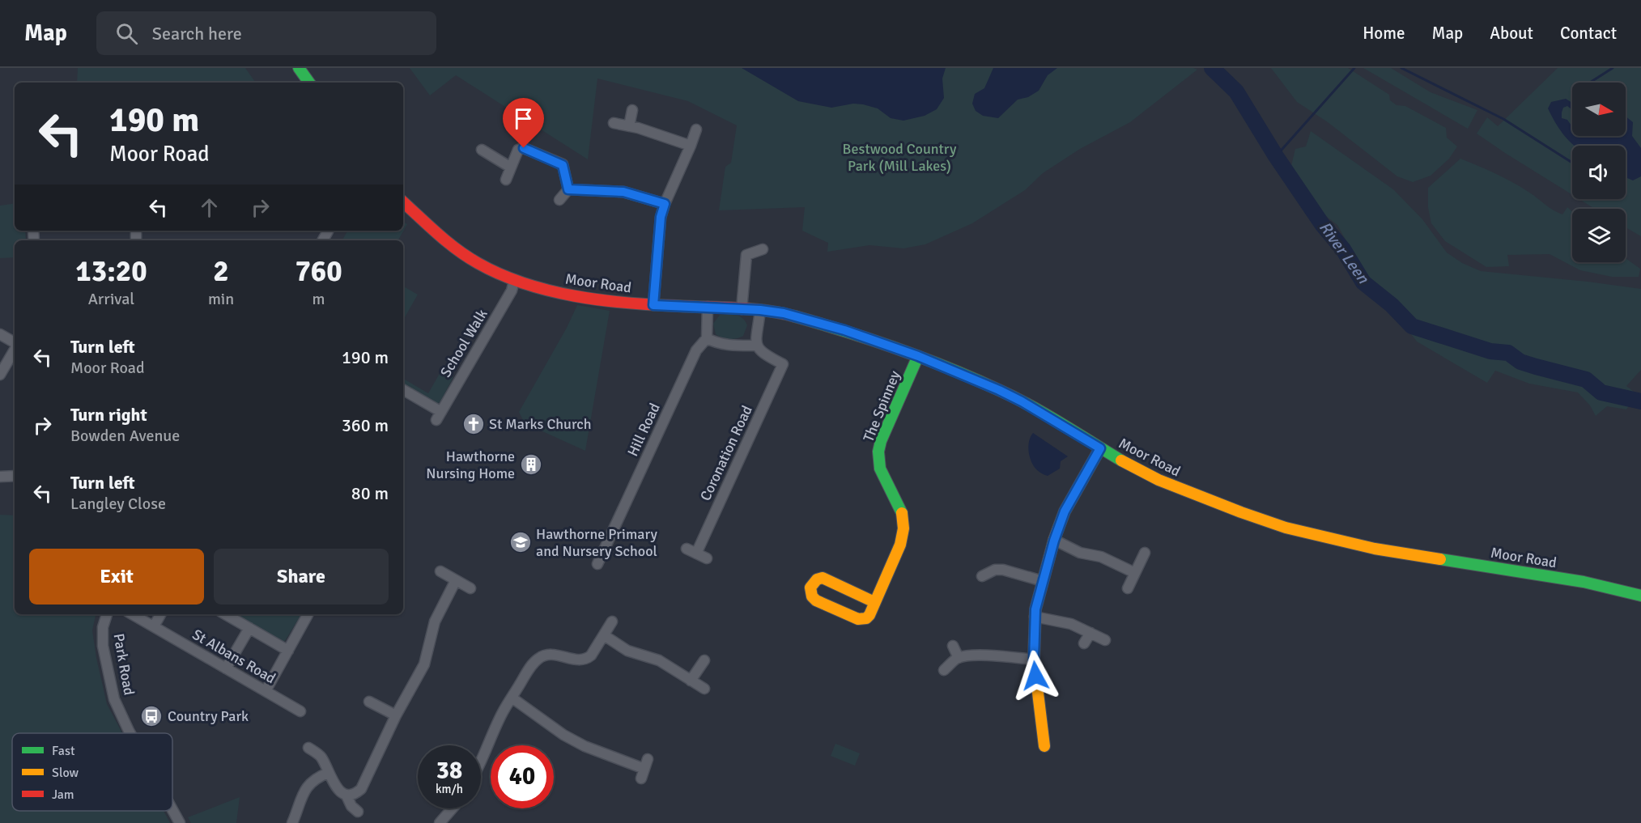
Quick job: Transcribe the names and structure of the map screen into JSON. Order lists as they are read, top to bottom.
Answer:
{
  "streets": {
    "main road": ["Moor Road", "The Spinney"],
    "street": [
      "School Walk",
      "Hill Road",
      "Coronation Road",
      "St Albans Road",
      "Park Road"
    ]
  },
  "crossings": [
    ["Moor Road", "School Walk"],
    ["Moor Road", "The Spinney"]
  ],
  "water": ["River Leen"],
  "parks": ["Bestwood Country Park (Mill Lakes)"],
  "places": {
    "church": ["St Marks Church"],
    "building": ["Hawthorne Nursing Home"],
    "school or university": ["Hawthorne Primary and Nursery School"],
    "bus stop": ["Country Park"]
  },
  "legend": ["Fast", "Slow", "Jam"],
  "north": "right",
  "page": {
    "header": "Map",
    "search": "Search here",
    "nav": [
      "Home",
      "Map",
      "About",
      "Contact"
    ],
    "turn": ["190 m", "Moor Road"],
    "eta": [
      "13:20",
      "Arrival",
      "2",
      "min",
      "760",
      "m"
    ],
    "list": [
      {
        "name": "Turn left",
        "note": "Moor Road",
        "value": "190 m"
      },
      {
        "name": "Turn right",
        "note": "Bowden Avenue",
        "value": "360 m"
      },
      {
        "name": "Turn left",
        "note": "Langley Close",
        "value": "80 m"
      }
    ],
    "buttons": ["Exit", "Share"],
    "speed": "38 km/h",
    "limit": "40"
  }
}
